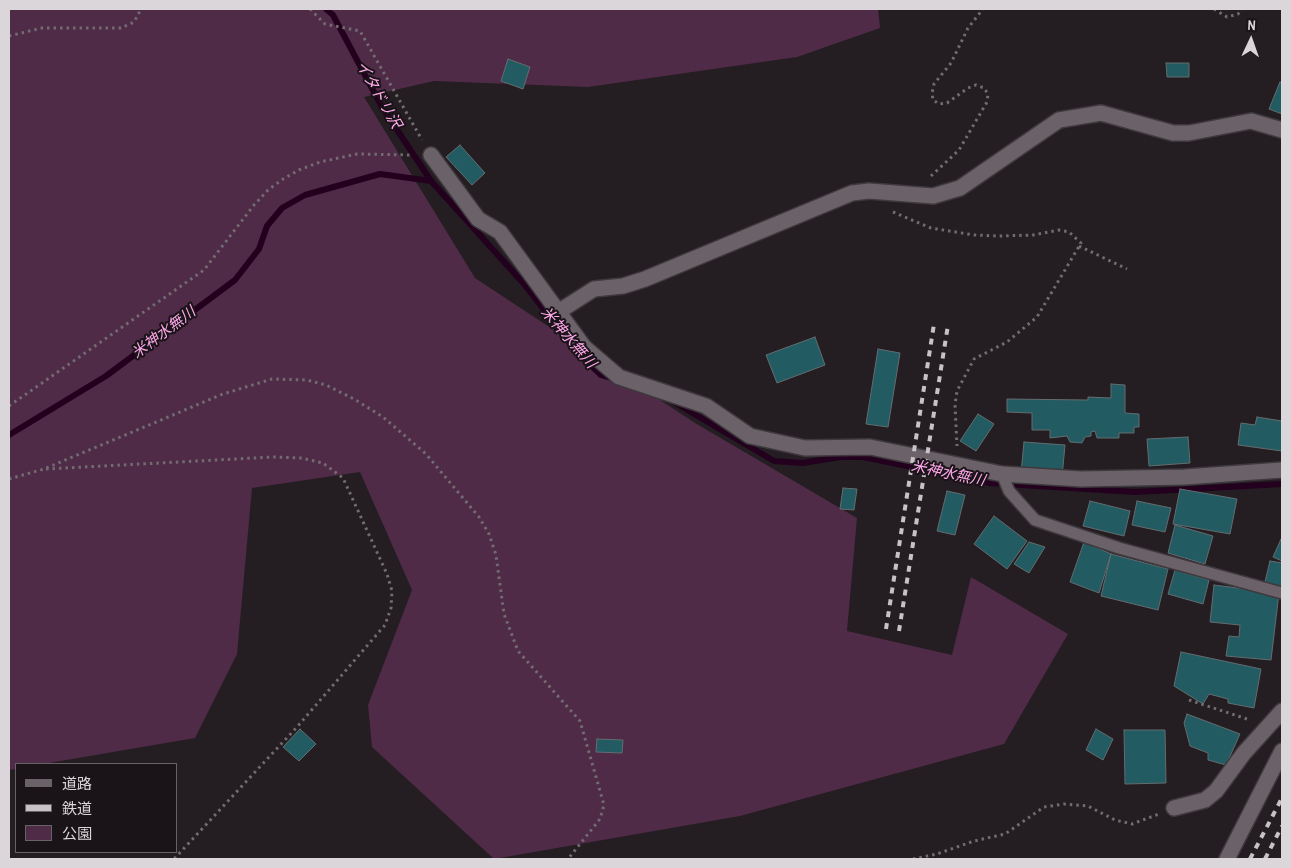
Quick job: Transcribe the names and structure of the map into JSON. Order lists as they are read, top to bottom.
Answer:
{
  "water": ["イタドリ沢", "米神水無川"],
  "legend": ["道路", "鉄道", "公園"],
  "north": "top"
}
